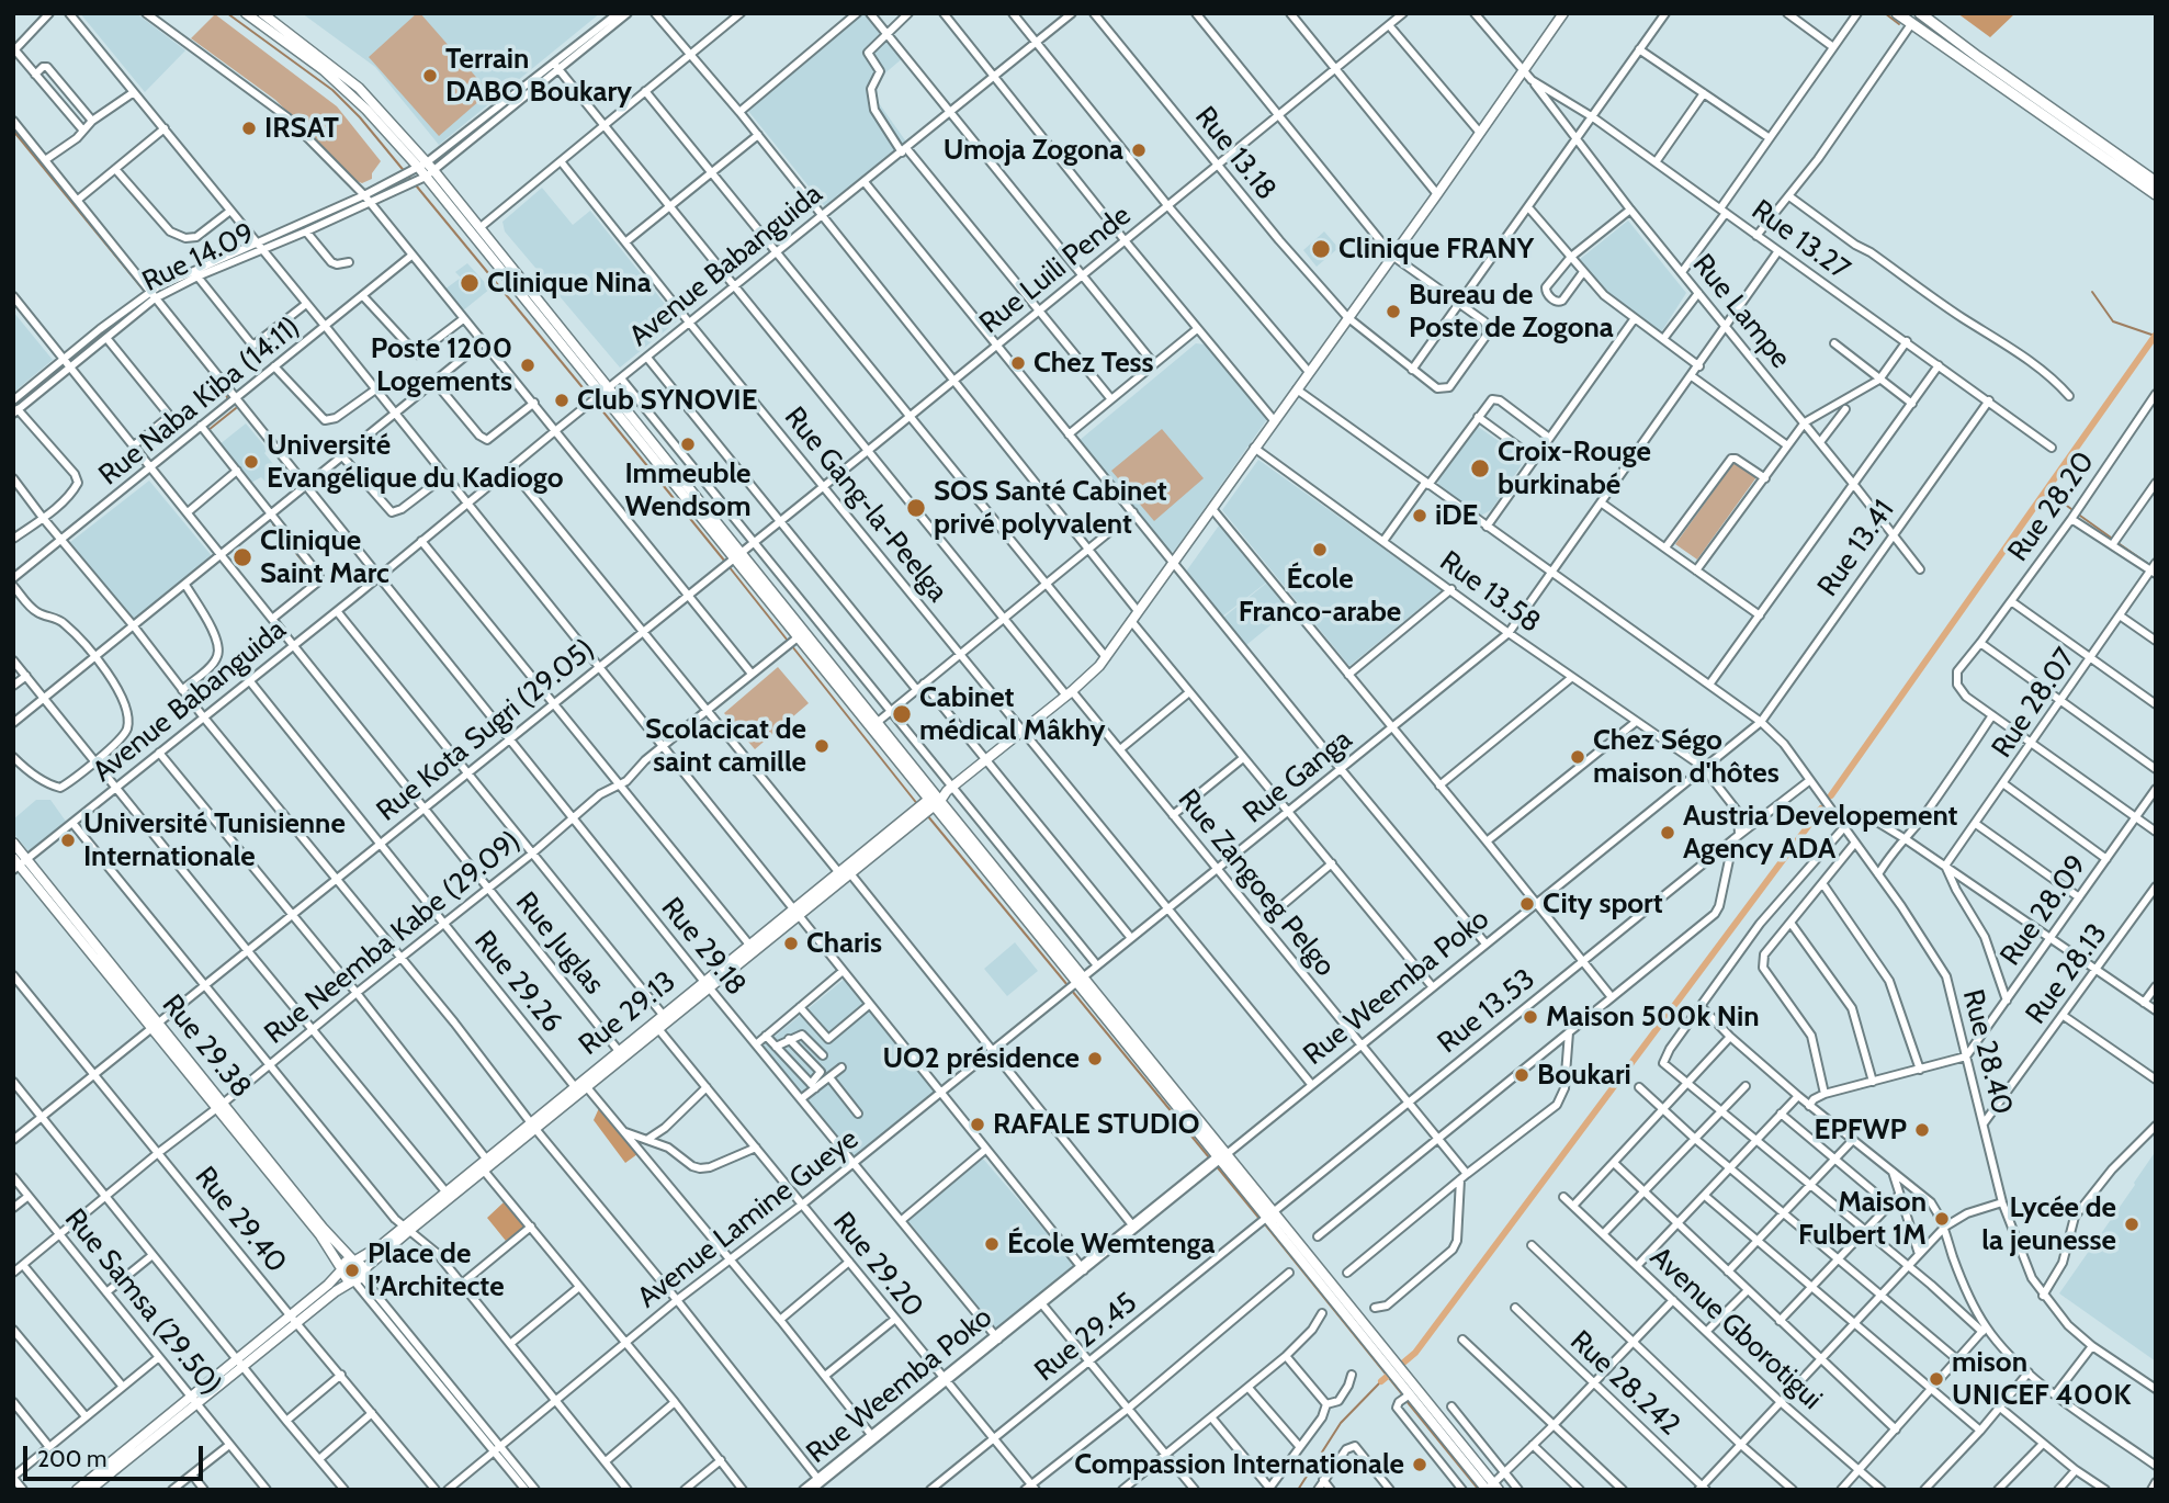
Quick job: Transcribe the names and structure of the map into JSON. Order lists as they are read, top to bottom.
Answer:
{
  "streets": {
    "main road": ["Rue 29.13", "Rue 29.38"],
    "street": [
      "Rue 13.18",
      "Rue 13.27",
      "Rue 14.09",
      "Avenue Babanguida",
      "Rue Luili Pende",
      "Rue Lampe",
      "Rue Naba Kiba (14.11)",
      "Rue Gang-la-Peelga",
      "Rue 28.20",
      "Rue 13.41",
      "Rue 13.58",
      "Rue 28.07",
      "Rue Kota Sugri (29.05)",
      "Rue Ganga",
      "Rue Zangoeg Pelgo",
      "Rue 28.09",
      "Rue Neemba Kabe (29.09)",
      "Rue Juglas",
      "Rue 29.18",
      "Rue 28.13",
      "Rue 29.26",
      "Rue Weemba Poko",
      "Rue 13.53",
      "Rue 28.40",
      "Avenue Lamine Gueye",
      "Rue 29.40",
      "Rue 29.20",
      "Rue Samsa (29.50)",
      "Avenue Gborotigui",
      "Rue 29.45",
      "Rue 28.242"
    ]
  },
  "crossings": [
    ["Rue 13.18", "Rue Luili Pende"],
    ["Rue 13.27", "Rue Lampe"],
    ["Rue 13.27", "Rue 13.41"],
    ["Rue 14.09", "Rue Zangoeg Pelgo"],
    ["Rue 14.09", "Rue Juglas"],
    ["Rue 14.09", "Rue 29.18"],
    ["Avenue Babanguida", "Rue Gang-la-Peelga"],
    ["Avenue Babanguida", "Rue Zangoeg Pelgo"],
    ["Avenue Babanguida", "Rue Juglas"],
    ["Avenue Babanguida", "Rue 29.18"],
    ["Avenue Babanguida", "Rue 29.26"],
    ["Avenue Babanguida", "Rue 29.38"],
    ["Rue Luili Pende", "Rue Gang-la-Peelga"],
    ["Rue Luili Pende", "Rue Kota Sugri (29.05)"],
    ["Rue Luili Pende", "Rue Zangoeg Pelgo"],
    ["Rue Lampe", "Rue 13.41"],
    ["Rue Naba Kiba (14.11)", "Rue Juglas"],
    ["Rue Naba Kiba (14.11)", "Rue 29.18"],
    ["Rue Gang-la-Peelga", "Rue Ganga"],
    ["Rue Gang-la-Peelga", "Rue Weemba Poko"],
    ["Rue 13.41", "Rue Weemba Poko"],
    ["Rue 13.41", "Rue 28.40"],
    ["Rue 13.58", "Rue Ganga"],
    ["Rue 13.58", "Rue Weemba Poko"],
    ["Rue Kota Sugri (29.05)", "Rue Juglas"],
    ["Rue Kota Sugri (29.05)", "Rue 29.18"],
    ["Rue Kota Sugri (29.05)", "Rue 29.26"],
    ["Rue Kota Sugri (29.05)", "Rue 29.38"],
    ["Rue Kota Sugri (29.05)", "Rue 29.40"],
    ["Rue Ganga", "Rue Zangoeg Pelgo"],
    ["Rue Ganga", "Rue 28.40"],
    ["Rue Ganga", "Avenue Lamine Gueye"],
    ["Rue Zangoeg Pelgo", "Rue Weemba Poko"],
    ["Rue Zangoeg Pelgo", "Rue 13.53"],
    ["Rue 28.09", "Rue 28.40"],
    ["Rue Neemba Kabe (29.09)", "Rue Juglas"],
    ["Rue Neemba Kabe (29.09)", "Rue 29.18"],
    ["Rue Neemba Kabe (29.09)", "Rue 29.26"],
    ["Rue Neemba Kabe (29.09)", "Rue 29.38"],
    ["Rue Neemba Kabe (29.09)", "Rue 29.40"],
    ["Rue Neemba Kabe (29.09)", "Rue Samsa (29.50)"],
    ["Rue Juglas", "Rue 29.13"],
    ["Rue 29.18", "Rue Weemba Poko"],
    ["Rue 29.18", "Rue 29.13"],
    ["Rue 29.18", "Avenue Lamine Gueye"],
    ["Rue 28.13", "Rue 28.40"],
    ["Rue 29.26", "Rue Weemba Poko"],
    ["Rue 29.26", "Rue 29.13"],
    ["Rue 29.26", "Avenue Lamine Gueye"],
    ["Rue Weemba Poko", "Rue 28.40"],
    ["Rue Weemba Poko", "Rue 29.20"],
    ["Rue 13.53", "Rue 28.40"],
    ["Rue 13.53", "Rue 29.45"],
    ["Avenue Lamine Gueye", "Rue 29.20"],
    ["Rue 29.20", "Rue 29.45"]
  ],
  "places": [
    "Terrain DABO Boukary",
    "IRSAT",
    "Umoja Zogona",
    "Clinique FRANY",
    "Clinique Nina",
    "Bureau de Poste de Zogona",
    "Chez Tess",
    "Poste 1200 Logements",
    "Club SYNOVIE",
    "Immeuble Wendsom",
    "Université Evangélique du Kadiogo",
    "Croix-Rouge burkinabé",
    "SOS Santé Cabinet privé polyvalent",
    "iDE",
    "École Franco-arabe",
    "Clinique Saint Marc",
    "Cabinet médical Mâkhy",
    "Scolacicat de saint camille",
    "Chez Ségo maison d'hôtes",
    "Austria Developement Agency ADA",
    "Université Tunisienne Internationale",
    "City sport",
    "Charis",
    "Maison 500k Nin",
    "UO2 présidence",
    "Boukari",
    "RAFALE STUDIO",
    "EPFWP",
    "Maison Fulbert 1M",
    "Lycée de la jeunesse",
    "École Wemtenga",
    "Place de l’Architecte",
    "mison UNICEF 400K",
    "Compassion Internationale"
  ],
  "scale_bar": "200 m"
}
